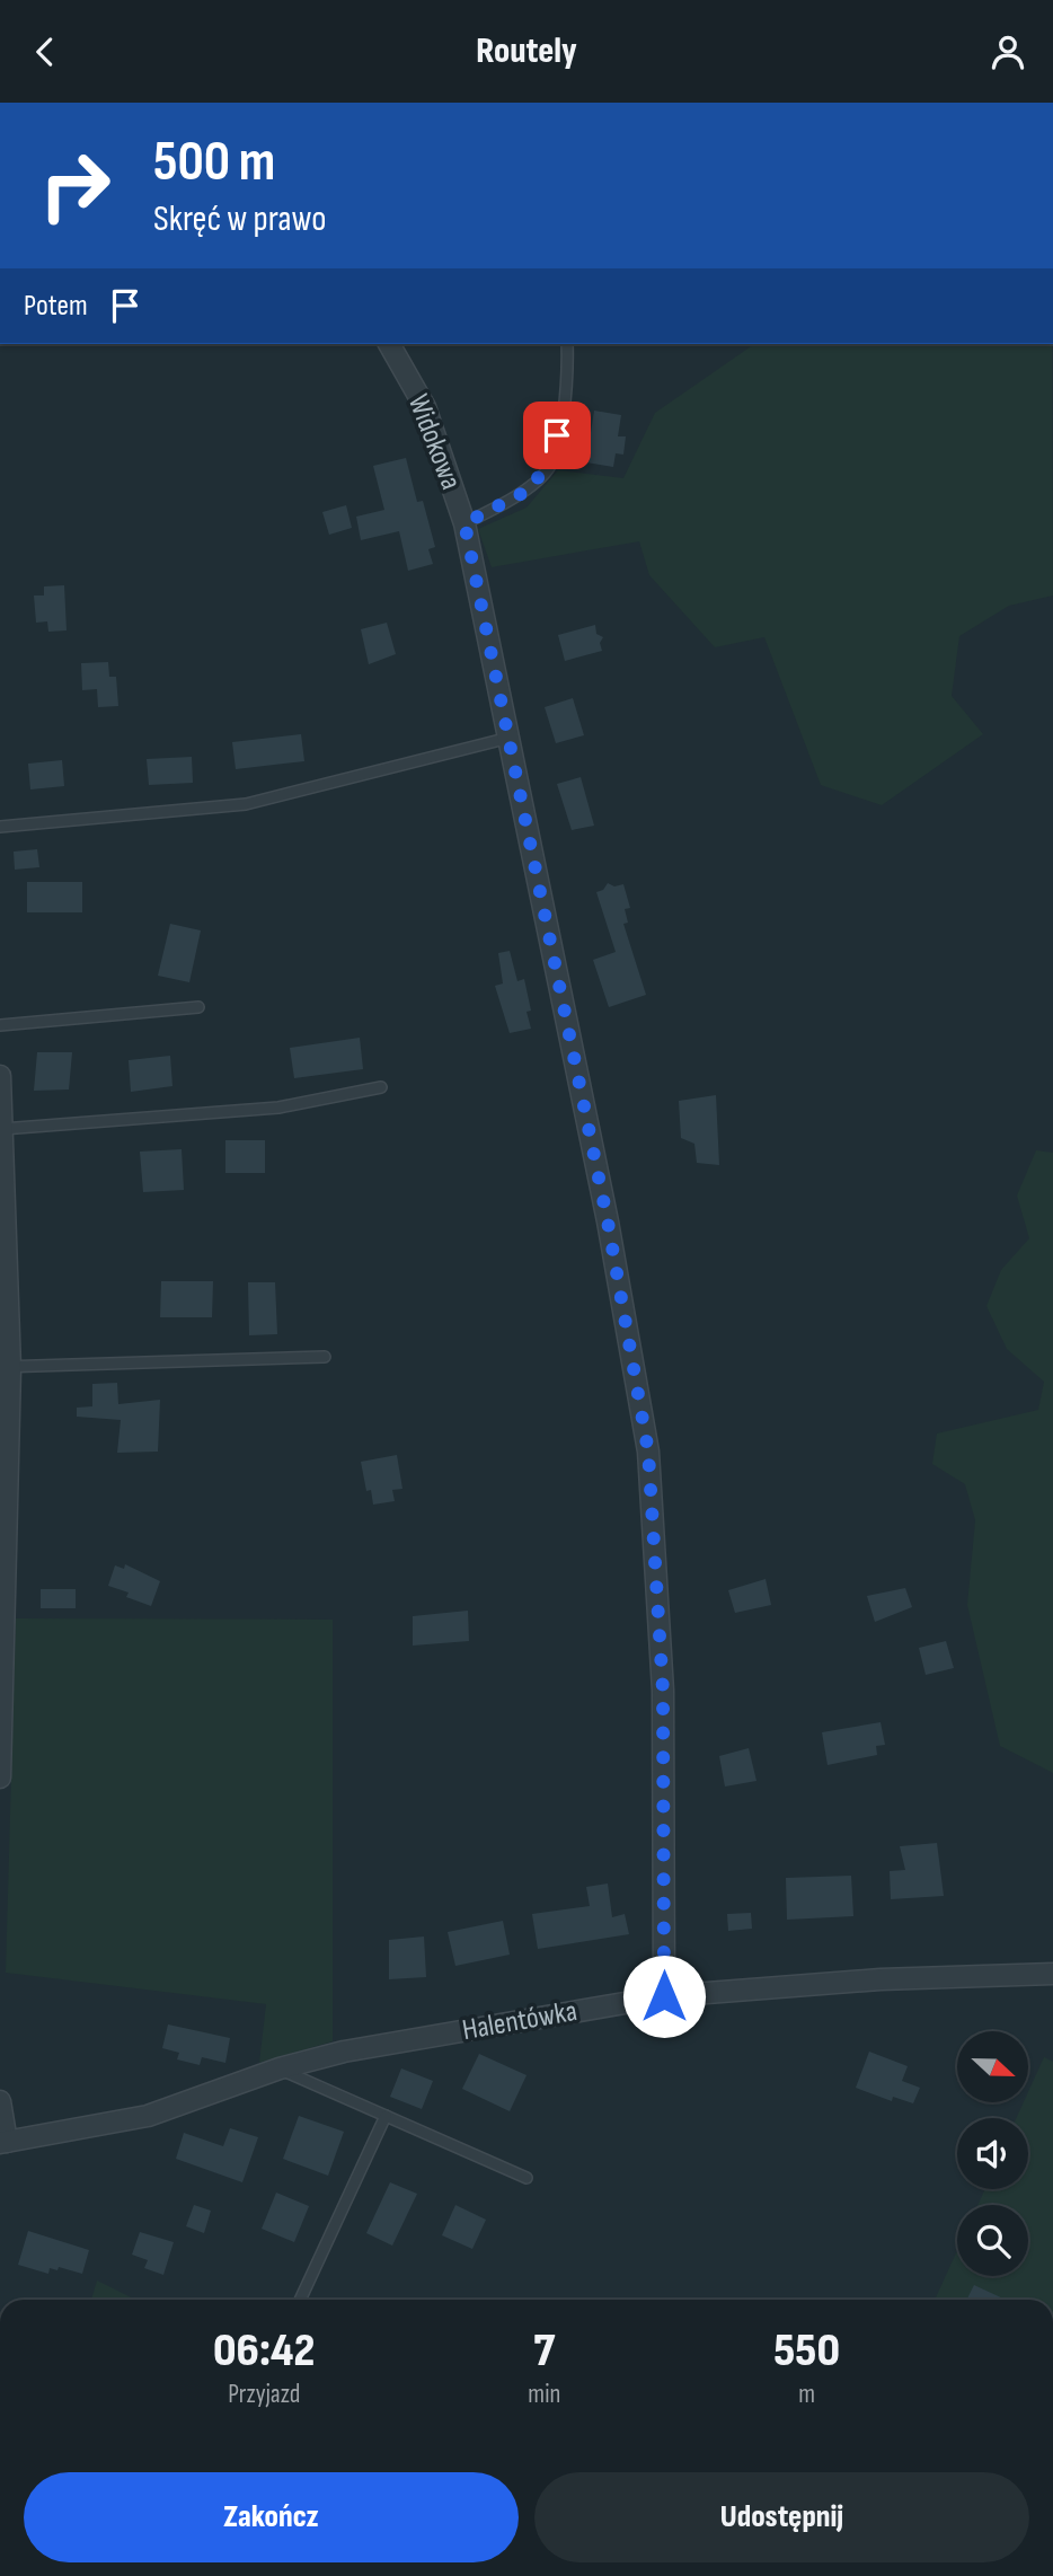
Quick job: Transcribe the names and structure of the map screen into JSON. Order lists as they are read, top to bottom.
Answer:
{
  "streets": {
    "street": ["Widokowa", "Halentówka"]
  },
  "crossings": [
    ["Widokowa", "Halentówka"]
  ],
  "north": "right",
  "page": {
    "header": "Routely",
    "turn": ["500 m", "Skręć w prawo"],
    "then": "Potem",
    "eta": [
      "06:42",
      "Przyjazd",
      "7",
      "min",
      "550",
      "m"
    ],
    "buttons": ["Zakończ", "Udostępnij"]
  }
}
